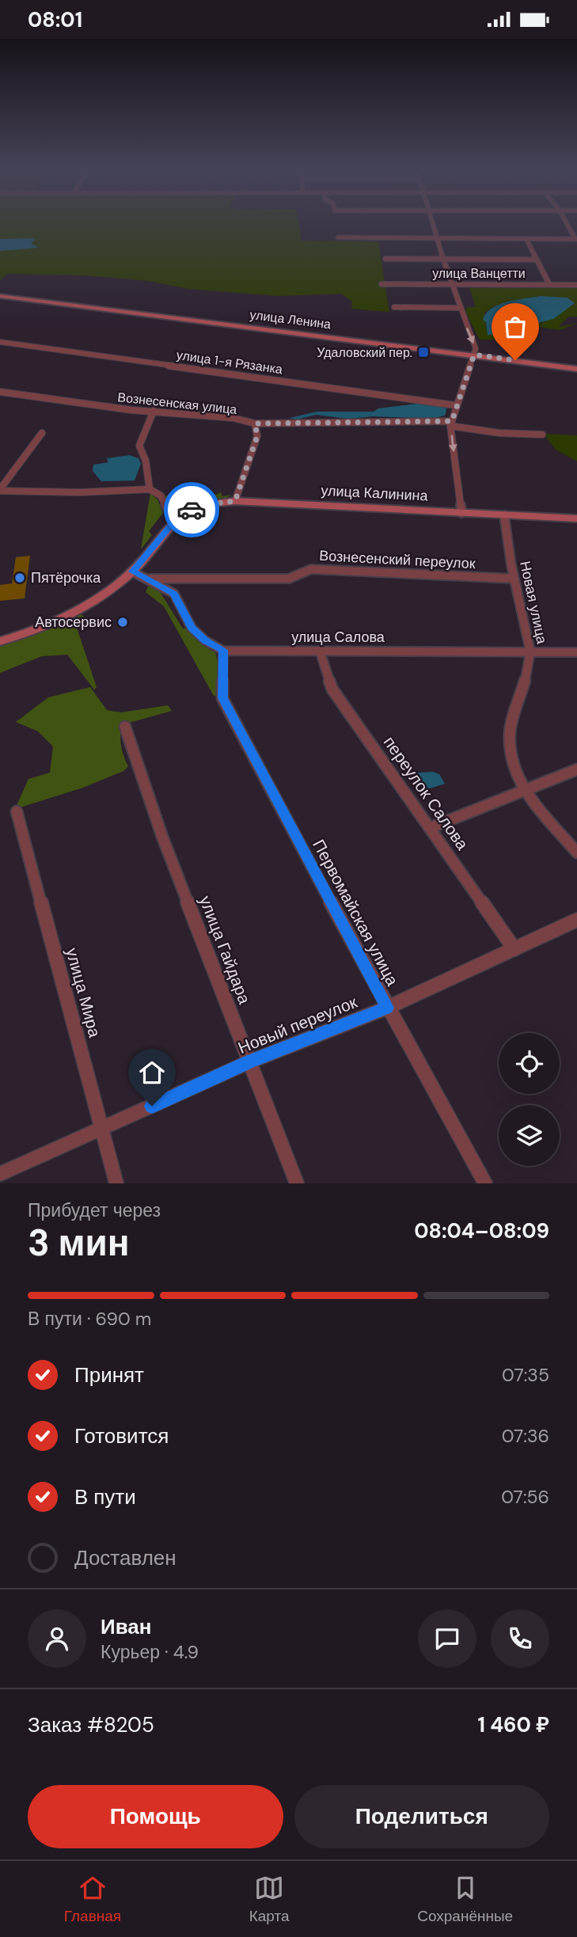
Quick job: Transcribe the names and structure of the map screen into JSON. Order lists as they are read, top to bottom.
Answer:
{
  "streets": {
    "street": [
      "улица Ванцетти",
      "улица Ленина",
      "улица 1-я Рязанка",
      "Вознесенская улица",
      "улица Калинина",
      "Вознесенский переулок",
      "Новая улица",
      "улица Салова",
      "переулок Салова",
      "Первомайская улица",
      "улица Гайдара",
      "улица Мира",
      "Новый переулок"
    ]
  },
  "crossings": [
    ["улица Калинина", "Новая улица"],
    ["Вознесенский переулок", "Новая улица"],
    ["Новая улица", "улица Салова"],
    ["улица Салова", "переулок Салова"],
    ["улица Салова", "Первомайская улица"],
    ["переулок Салова", "Новый переулок"],
    ["Первомайская улица", "Новый переулок"],
    ["улица Гайдара", "Новый переулок"],
    ["улица Мира", "Новый переулок"]
  ],
  "places": {
    "transit": ["Удаловский пер."],
    "other": ["Пятёрочка", "Автосервис"]
  },
  "page": {
    "status": "08:01",
    "heading": ["3 мин", "Прибудет через", "08:04–08:09"],
    "panel": [
      "Иван",
      "Курьер · 4.9",
      "Заказ #8205",
      "1 460 ₽"
    ],
    "bar": "В пути · 690 m",
    "list": [
      ["Принят", "07:35"],
      ["Готовится", "07:36"],
      ["В пути", "07:56"],
      "Доставлен"
    ],
    "buttons": ["Помощь", "Поделиться"],
    "tabs": ["Главная", "Карта", "Сохранённые"]
  }
}
